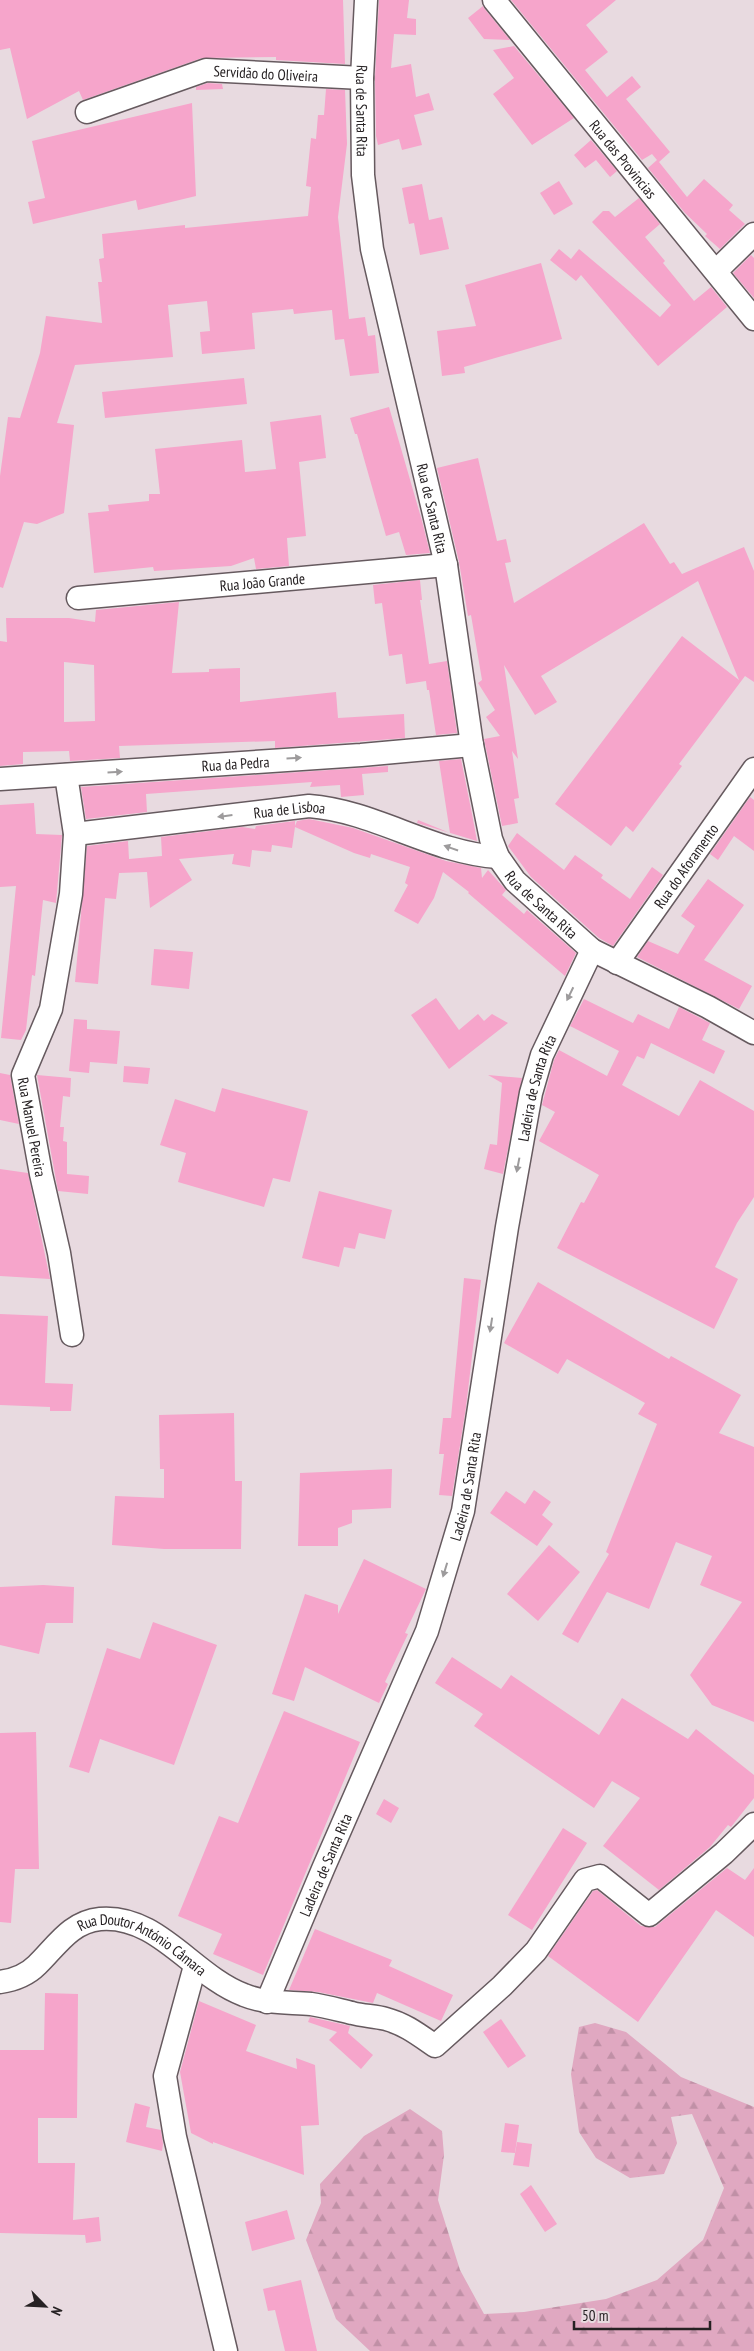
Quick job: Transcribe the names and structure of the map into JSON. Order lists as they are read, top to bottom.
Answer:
{
  "streets": {
    "street": [
      "Servidão do Oliveira",
      "Rua de Santa Rita",
      "Rua das Provincias",
      "Rua João Grande",
      "Rua da Pedra",
      "Rua de Lisboa",
      "Rua do Aforamento",
      "Ladeira de Santa Rita",
      "Rua Manuel Pereira",
      "Rua Doutor António Câmara"
    ]
  },
  "crossings": [
    ["Servidão do Oliveira", "Rua de Santa Rita"],
    ["Rua de Santa Rita", "Rua João Grande"],
    ["Rua de Santa Rita", "Rua da Pedra"],
    ["Rua de Santa Rita", "Rua de Lisboa"],
    ["Rua de Santa Rita", "Rua do Aforamento"],
    ["Rua de Santa Rita", "Ladeira de Santa Rita"],
    ["Rua da Pedra", "Rua Manuel Pereira"],
    ["Rua de Lisboa", "Rua Manuel Pereira"],
    ["Ladeira de Santa Rita", "Rua Doutor António Câmara"]
  ],
  "one_way": ["Rua da Pedra", "Rua de Lisboa", "Ladeira de Santa Rita"],
  "scale_bar": "50 m",
  "north": "bottom right"
}
